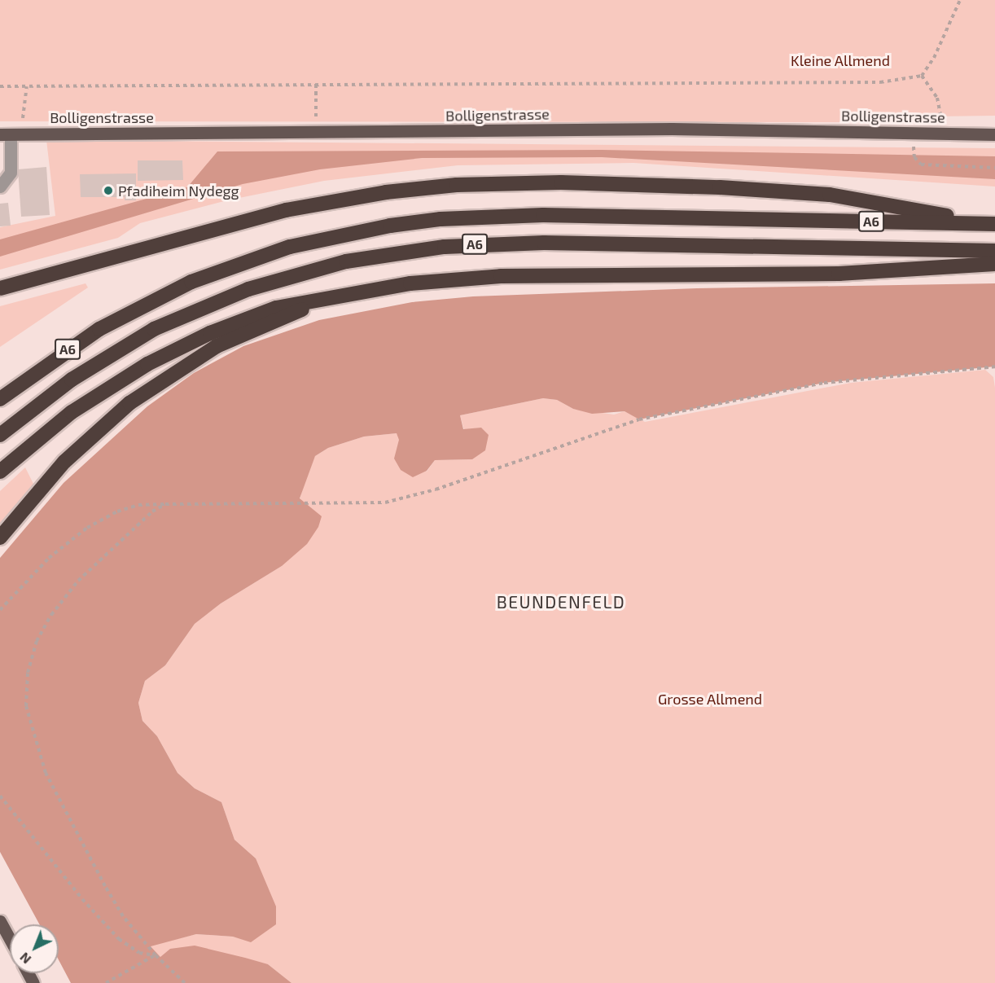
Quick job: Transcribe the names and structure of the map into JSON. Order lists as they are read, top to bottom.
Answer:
{
  "streets": {
    "highway": ["A6"],
    "main road": ["Bolligenstrasse"]
  },
  "districts": ["BEUNDENFELD"],
  "parks": ["Kleine Allmend", "Grosse Allmend"],
  "places": ["Pfadiheim Nydegg"],
  "north": "bottom left"
}
